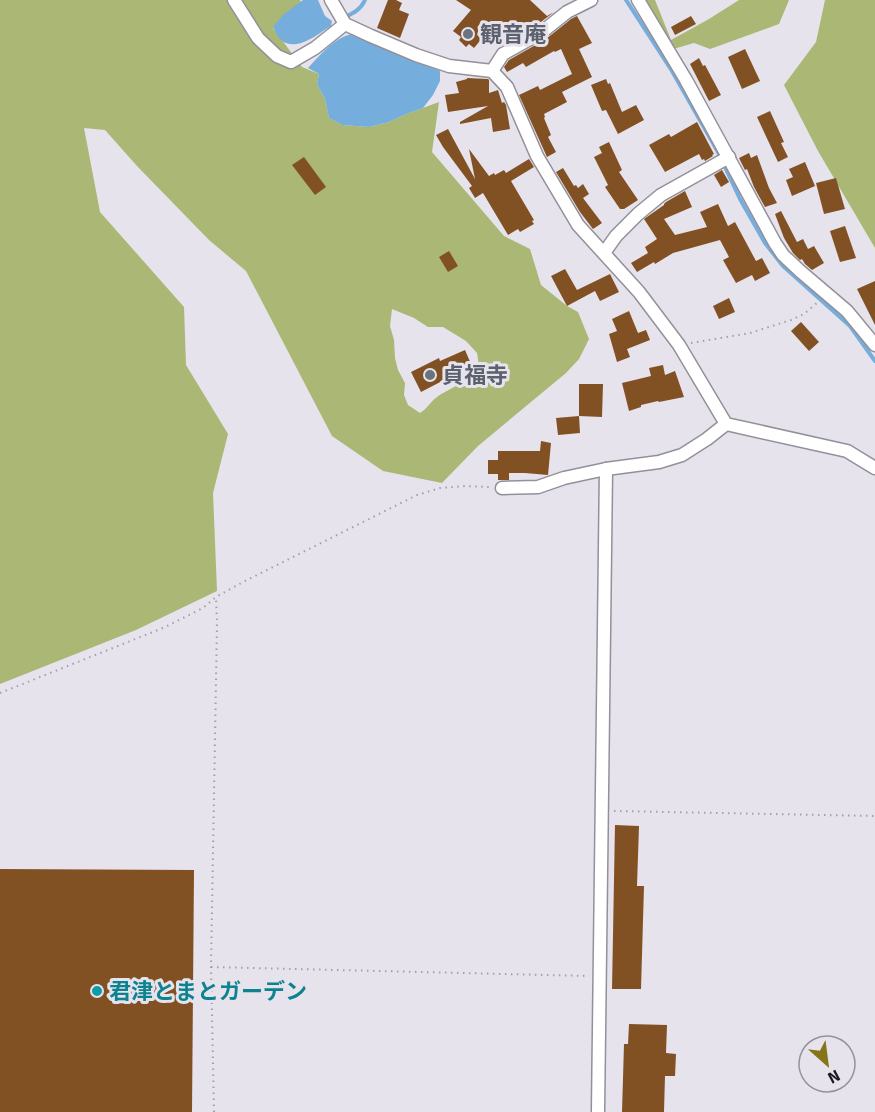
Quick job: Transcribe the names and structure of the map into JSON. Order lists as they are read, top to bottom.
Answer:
{
  "places": ["観音庵", "貞福寺", "君津とまとガーデン"],
  "north": "bottom right"
}
